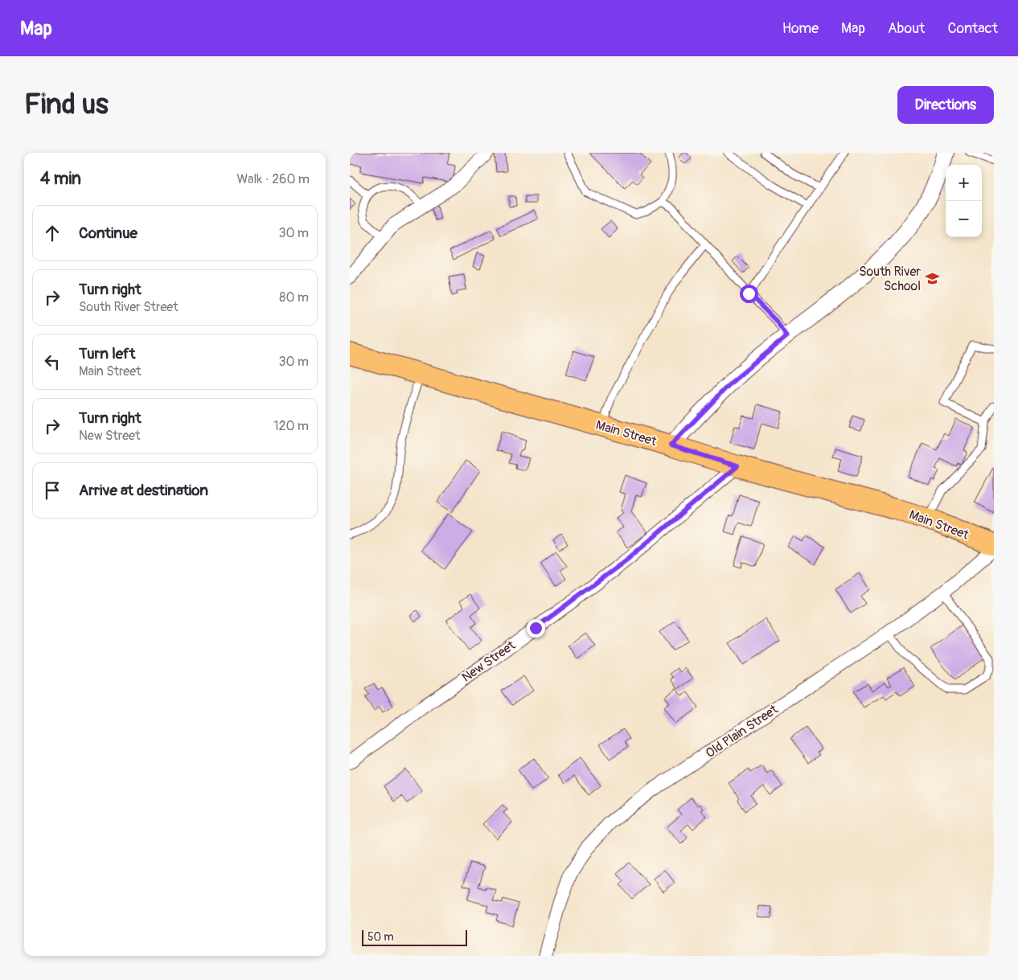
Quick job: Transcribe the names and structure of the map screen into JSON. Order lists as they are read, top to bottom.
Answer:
{
  "streets": {
    "main road": ["Main Street"],
    "street": ["New Street", "Old Plain Street"]
  },
  "crossings": [
    ["Main Street", "New Street"]
  ],
  "places": {
    "school or university": ["South River School"]
  },
  "scale_bar": "50 m",
  "page": {
    "header": "Map",
    "nav": [
      "Home",
      "Map",
      "About",
      "Contact"
    ],
    "buttons": "Directions",
    "title": "Find us",
    "heading": ["4 min", "Walk · 260 m"],
    "map_buttons": ["+", "−"],
    "list": [
      ["Continue", "30 m"],
      ["Turn right", "South River Street", "80 m"],
      ["Turn left", "Main Street", "30 m"],
      ["Turn right", "New Street", "120 m"],
      "Arrive at destination"
    ],
    "scale": "50 m"
  }
}
